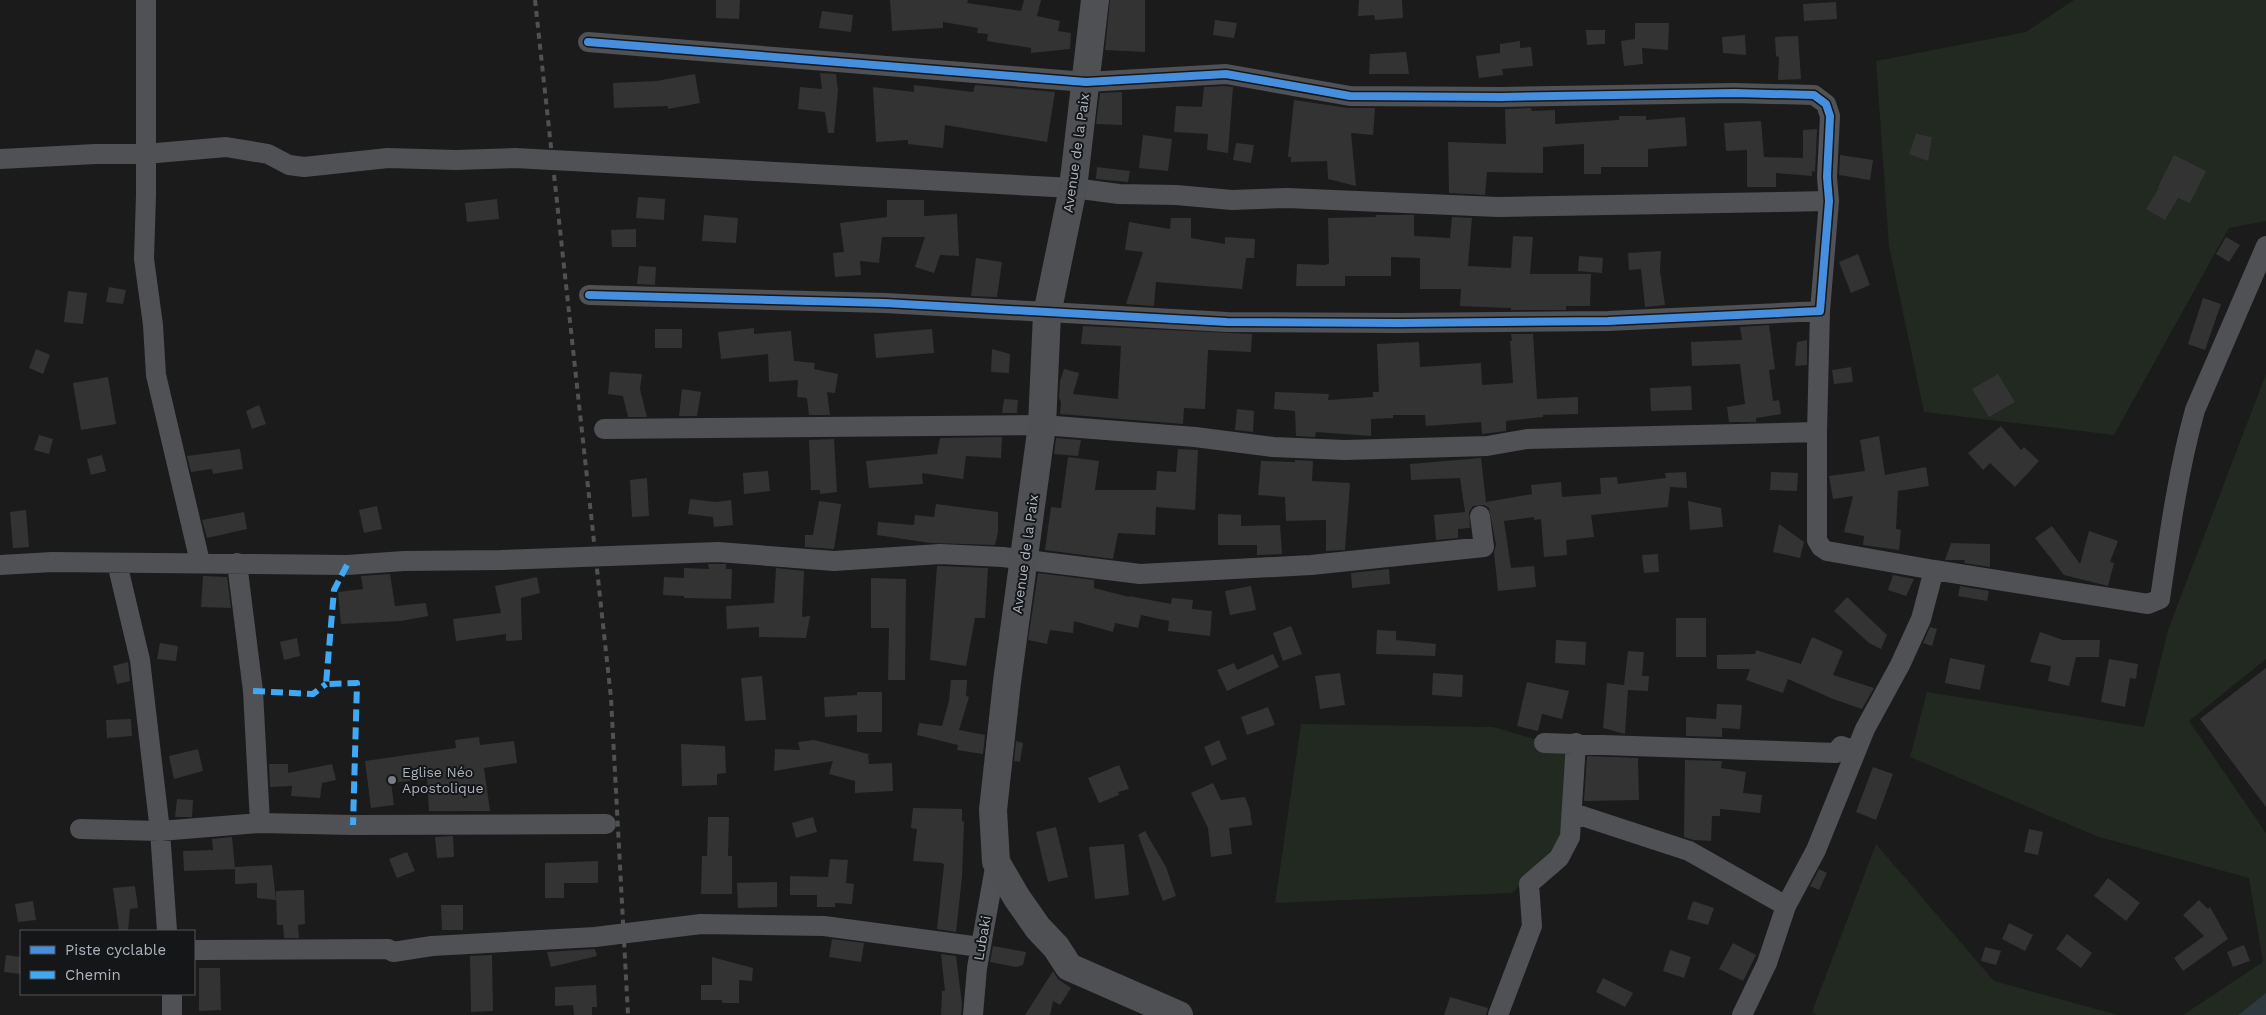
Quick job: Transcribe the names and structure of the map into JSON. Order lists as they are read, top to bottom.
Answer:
{
  "streets": {
    "street": ["Avenue de la Paix", "Lubaki"]
  },
  "crossings": [
    ["Avenue de la Paix", "Lubaki"]
  ],
  "places": ["Eglise Néo Apostolique"],
  "legend": ["Piste cyclable", "Chemin"]
}
